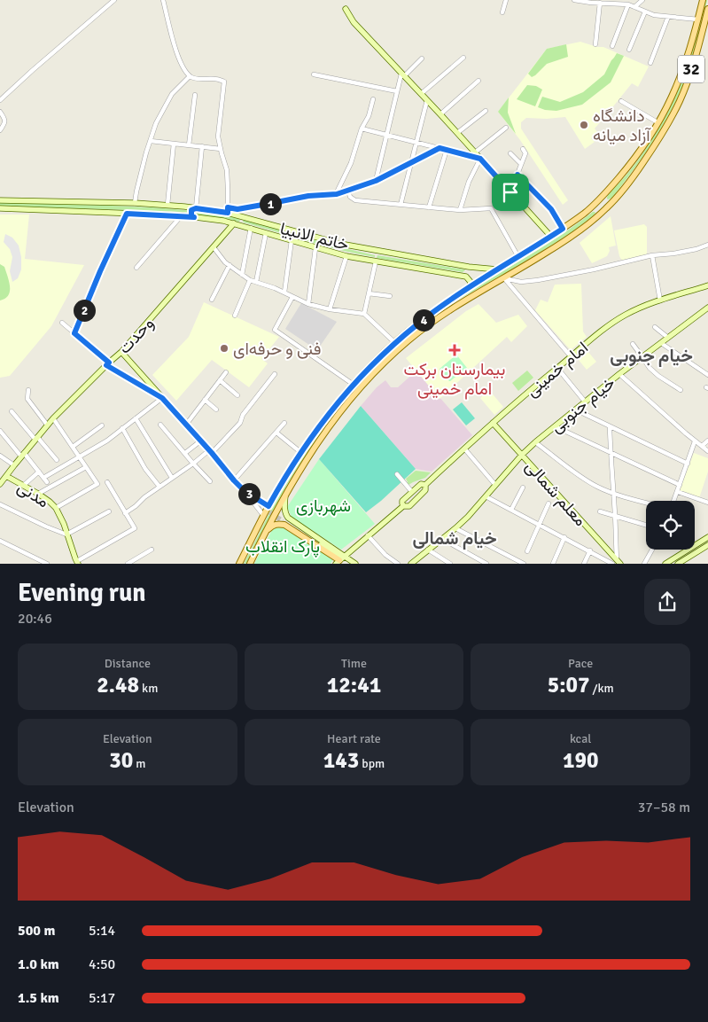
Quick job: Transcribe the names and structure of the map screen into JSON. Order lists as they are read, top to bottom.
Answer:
{
  "streets": {
    "main road": ["32"],
    "street": [
      "خاتم الانبیا",
      "وحدت",
      "امام خمینی",
      "خیام جنوبی",
      "معلم شمالی",
      "مدنی"
    ]
  },
  "crossings": [
    ["32", "خاتم الانبیا"],
    ["خاتم الانبیا", "وحدت"],
    ["وحدت", "مدنی"],
    ["امام خمینی", "معلم شمالی"],
    ["خیام جنوبی", "معلم شمالی"]
  ],
  "districts": ["خیام جنوبی", "خیام شمالی"],
  "parks": ["شهربازی", "پارک انقلاب"],
  "places": {
    "other": ["دانشگاه آزاد میانه", "فنی و حرفه‌ای"],
    "health": ["بیمارستان برکت امام خمینی"]
  },
  "page": {
    "pins": [
      "1",
      "2",
      "4",
      "3"
    ],
    "heading": ["Evening run", "20:46"],
    "stats": [
      ["Distance", "2.48 km"],
      ["Time", "12:41"],
      ["Pace", "5:07 /km"],
      ["Elevation", "30 m"],
      ["Heart rate", "143 bpm"],
      ["kcal", "190"]
    ],
    "chart": ["Elevation", "37–58 m"],
    "list": [
      {
        "name": "500 m",
        "note": "5:14"
      },
      {
        "name": "1.0 km",
        "note": "4:50"
      },
      {
        "name": "1.5 km",
        "note": "5:17"
      }
    ]
  }
}
